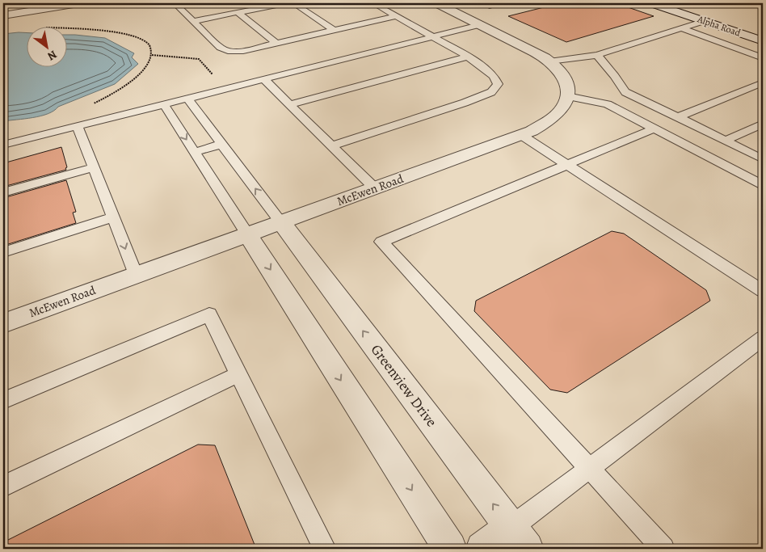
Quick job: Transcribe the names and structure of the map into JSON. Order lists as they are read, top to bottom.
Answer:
{
  "streets": {
    "street": ["Alpha Road", "McEwen Road", "Greenview Drive"]
  },
  "crossings": [
    ["McEwen Road", "Greenview Drive"]
  ],
  "north": "bottom right"
}
